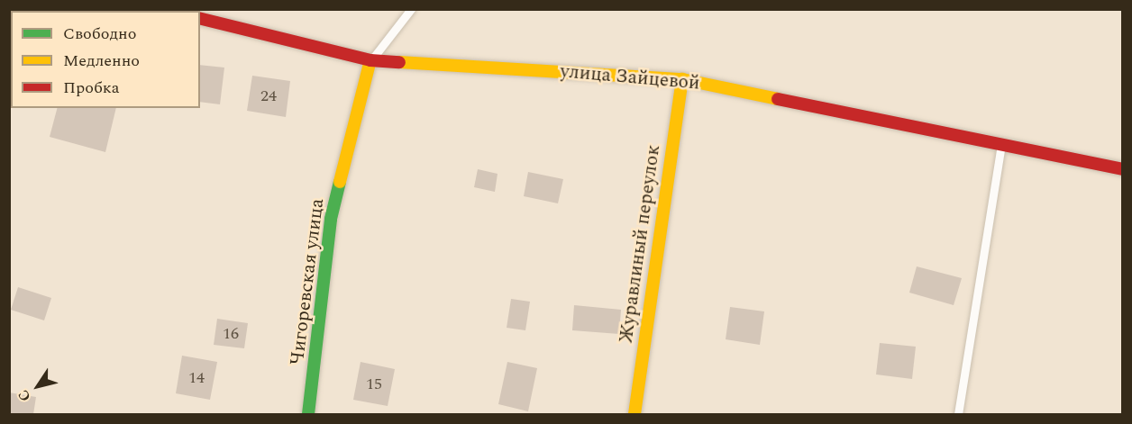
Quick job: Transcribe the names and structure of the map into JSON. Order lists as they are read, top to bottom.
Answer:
{
  "streets": {
    "street": ["улица Зайцевой", "Журавлиный переулок", "Чигоревская улица"]
  },
  "crossings": [
    ["улица Зайцевой", "Журавлиный переулок"],
    ["улица Зайцевой", "Чигоревская улица"]
  ],
  "house_numbers": [
    "24",
    "16",
    "14",
    "15"
  ],
  "legend": ["Свободно", "Медленно", "Пробка"],
  "north": "bottom left"
}
